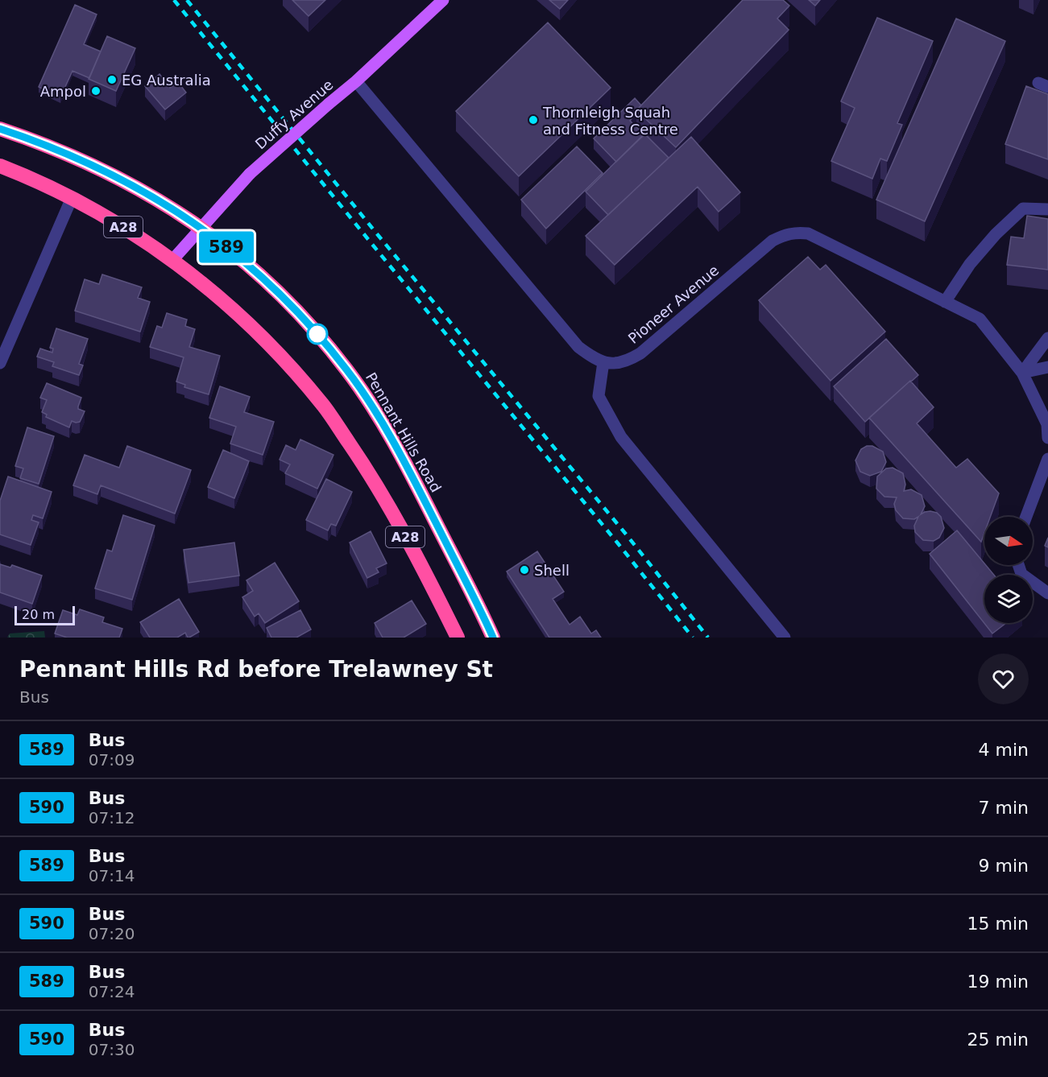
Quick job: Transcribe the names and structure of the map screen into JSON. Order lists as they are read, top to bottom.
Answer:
{
  "streets": {
    "highway": ["A28", "Pennant Hills Road"],
    "main road": ["Duffy Avenue"],
    "street": ["Pioneer Avenue"]
  },
  "crossings": [
    ["Duffy Avenue", "A28"],
    ["Duffy Avenue", "Pennant Hills Road"]
  ],
  "places": [
    "EG Australia",
    "Ampol",
    "Thornleigh Squah and Fitness Centre",
    "Shell"
  ],
  "lines": ["bus line 589"],
  "scale_bar": "20 m",
  "north": "right",
  "page": {
    "on_map": "589",
    "scale": "20 m",
    "heading": ["Pennant Hills Rd before Trelawney St", "Bus"],
    "list": [
      {
        "mark": "589",
        "name": "Bus",
        "note": "07:09",
        "value": "4 min"
      },
      {
        "mark": "590",
        "name": "Bus",
        "note": "07:12",
        "value": "7 min"
      },
      {
        "mark": "589",
        "name": "Bus",
        "note": "07:14",
        "value": "9 min"
      },
      {
        "mark": "590",
        "name": "Bus",
        "note": "07:20",
        "value": "15 min"
      },
      {
        "mark": "589",
        "name": "Bus",
        "note": "07:24",
        "value": "19 min"
      },
      {
        "mark": "590",
        "name": "Bus",
        "note": "07:30",
        "value": "25 min"
      }
    ]
  }
}
